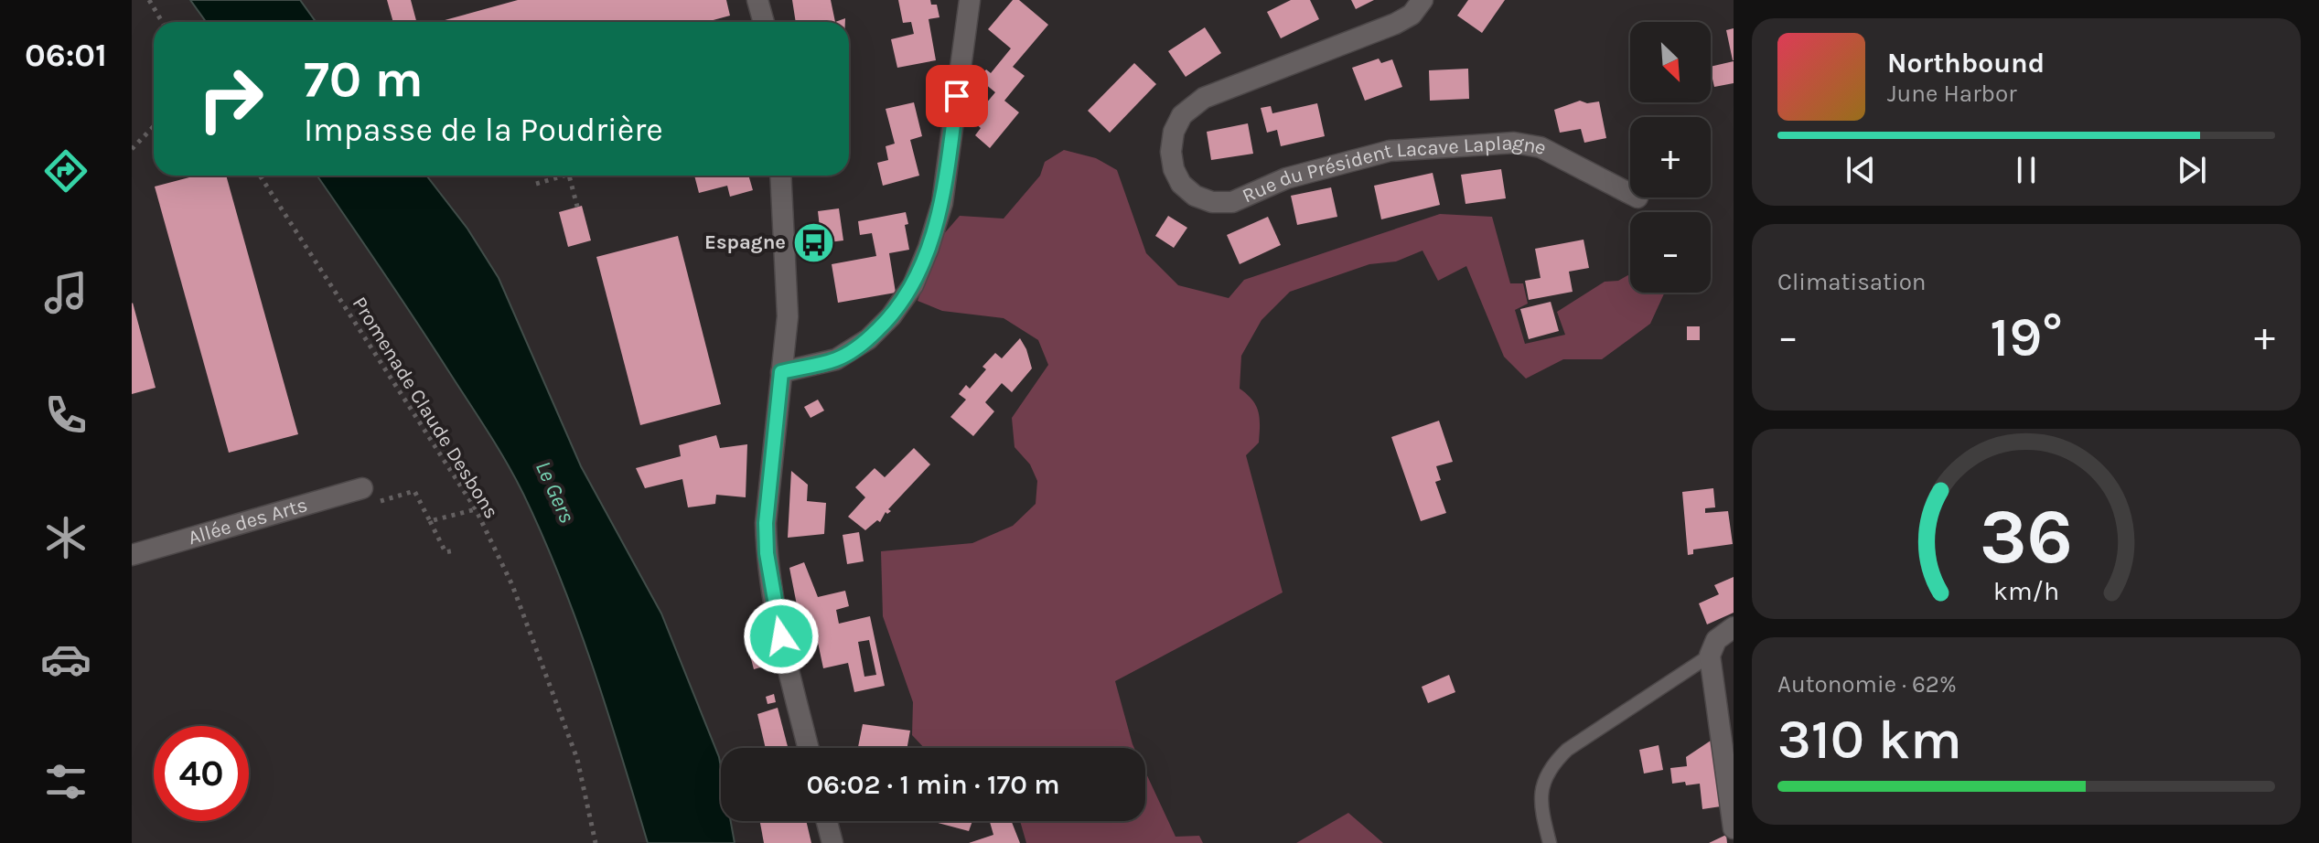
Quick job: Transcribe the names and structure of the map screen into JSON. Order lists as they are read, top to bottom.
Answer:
{
  "streets": {
    "street": ["Rue du Président Lacave Laplagne", "Allée des Arts"],
    "path": ["Promenade Claude Desbons"]
  },
  "water": ["Le Gers"],
  "places": {
    "bus stop": ["Espagne"]
  },
  "north": "bottom right",
  "page": {
    "tabs": "06:01",
    "map_buttons": ["+", "−"],
    "turn": ["70 m", "Impasse de la Poudrière"],
    "song": ["Northbound", "June Harbor"],
    "tile": [
      "Climatisation",
      ["Autonomie · 62%", "310 km"]
    ],
    "heat": ["−", "19°", "+"],
    "limit": "40",
    "trip": "06:02 · 1 min · 170 m",
    "gauge": ["36", "km/h"]
  }
}
